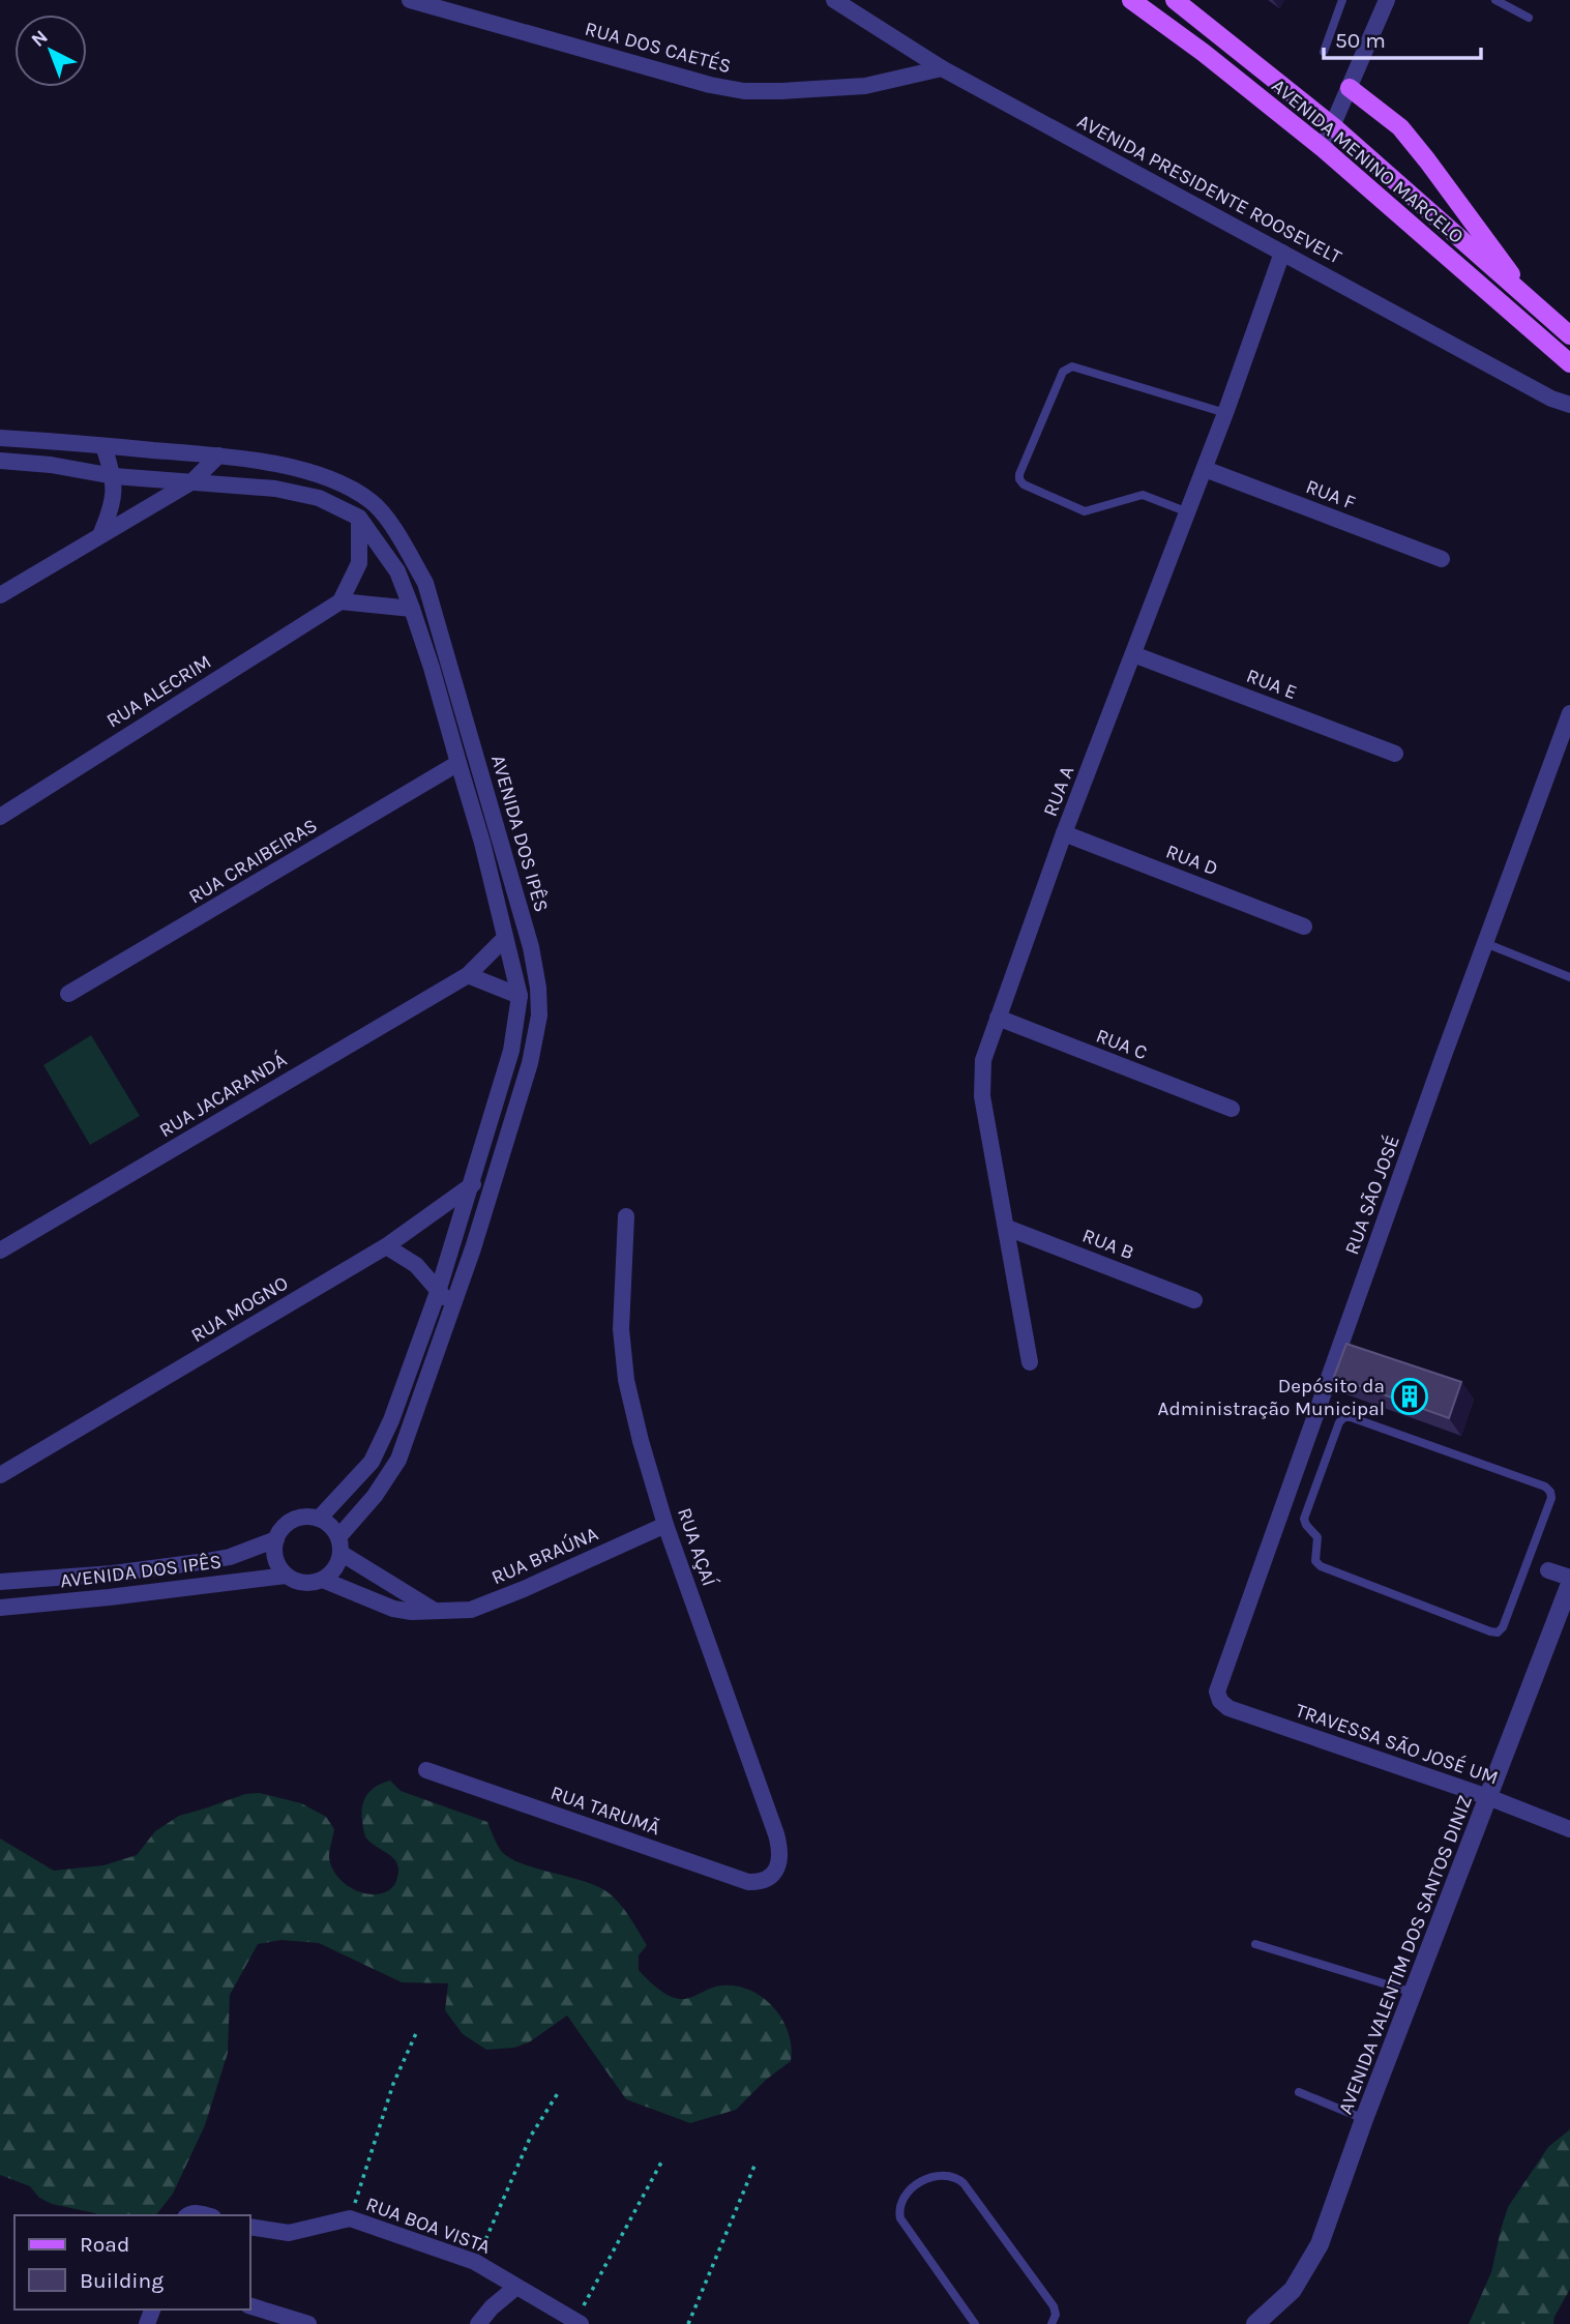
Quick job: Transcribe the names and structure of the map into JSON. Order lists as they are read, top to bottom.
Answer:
{
  "streets": {
    "main road": ["AVENIDA MENINO MARCELO"],
    "street": [
      "RUA DOS CAETÉS",
      "AVENIDA PRESIDENTE ROOSEVELT",
      "RUA F",
      "RUA E",
      "RUA ALECRIM",
      "RUA A",
      "AVENIDA DOS IPÊS",
      "RUA D",
      "RUA CRAIBEIRAS",
      "RUA C",
      "RUA JACARANDÁ",
      "RUA SÃO JOSÉ",
      "RUA B",
      "RUA MOGNO",
      "RUA AÇAÍ",
      "RUA BRAÚNA",
      "TRAVESSA SÃO JOSÉ UM",
      "RUA TARUMÃ",
      "AVENIDA VALENTIM DOS SANTOS DINIZ",
      "RUA BOA VISTA"
    ]
  },
  "crossings": [
    ["RUA DOS CAETÉS", "AVENIDA PRESIDENTE ROOSEVELT"],
    ["AVENIDA PRESIDENTE ROOSEVELT", "RUA A"],
    ["RUA F", "RUA A"],
    ["RUA E", "RUA A"],
    ["RUA A", "RUA D"],
    ["RUA A", "RUA C"],
    ["RUA A", "RUA B"],
    ["AVENIDA DOS IPÊS", "RUA CRAIBEIRAS"],
    ["AVENIDA DOS IPÊS", "RUA JACARANDÁ"],
    ["AVENIDA DOS IPÊS", "RUA MOGNO"],
    ["AVENIDA DOS IPÊS", "RUA BRAÚNA"],
    ["RUA SÃO JOSÉ", "TRAVESSA SÃO JOSÉ UM"],
    ["RUA AÇAÍ", "RUA BRAÚNA"],
    ["RUA AÇAÍ", "RUA TARUMÃ"],
    ["TRAVESSA SÃO JOSÉ UM", "AVENIDA VALENTIM DOS SANTOS DINIZ"]
  ],
  "places": {
    "building": ["Depósito da Administração Municipal"]
  },
  "legend": ["Road", "Building"],
  "scale_bar": "50 m",
  "north": "top left"
}
